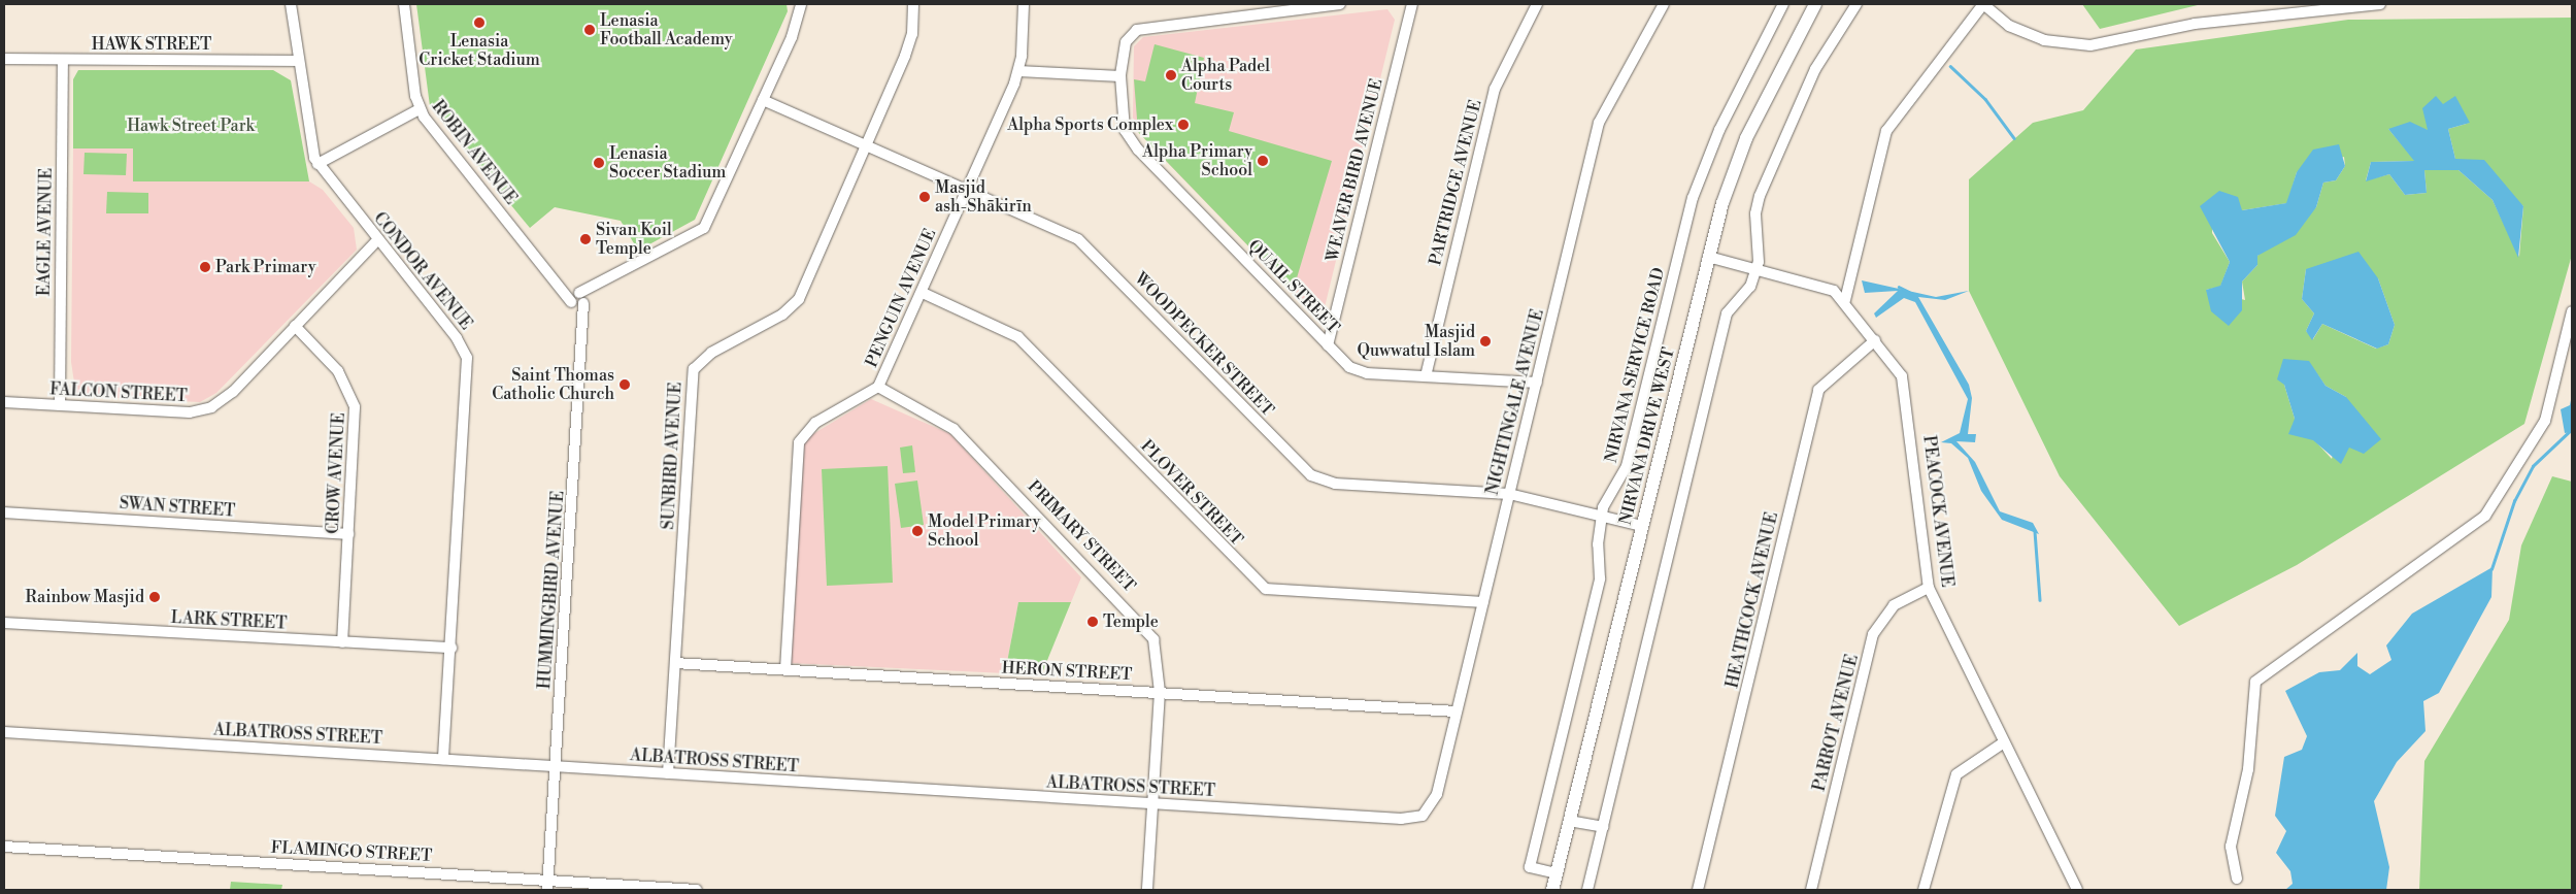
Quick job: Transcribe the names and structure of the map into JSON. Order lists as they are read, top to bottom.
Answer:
{
  "streets": {
    "main road": ["NIRVANA DRIVE WEST"],
    "street": [
      "HAWK STREET",
      "ROBIN AVENUE",
      "WEAVER BIRD AVENUE",
      "PARTRIDGE AVENUE",
      "EAGLE AVENUE",
      "CONDOR AVENUE",
      "QUAIL STREET",
      "PENGUIN AVENUE",
      "WOODPECKER STREET",
      "NIRVANA SERVICE ROAD",
      "FALCON STREET",
      "NIGHTINGALE AVENUE",
      "SUNBIRD AVENUE",
      "CROW AVENUE",
      "PLOVER STREET",
      "SWAN STREET",
      "PEACOCK AVENUE",
      "PRIMARY STREET",
      "HUMMINGBIRD AVENUE",
      "HEATHCOCK AVENUE",
      "LARK STREET",
      "HERON STREET",
      "PARROT AVENUE",
      "ALBATROSS STREET",
      "FLAMINGO STREET"
    ]
  },
  "crossings": [
    ["HAWK STREET", "EAGLE AVENUE"],
    ["HAWK STREET", "CONDOR AVENUE"],
    ["ROBIN AVENUE", "HUMMINGBIRD AVENUE"],
    ["WEAVER BIRD AVENUE", "QUAIL STREET"],
    ["PARTRIDGE AVENUE", "QUAIL STREET"],
    ["EAGLE AVENUE", "FALCON STREET"],
    ["CONDOR AVENUE", "FALCON STREET"],
    ["CONDOR AVENUE", "LARK STREET"],
    ["CONDOR AVENUE", "ALBATROSS STREET"],
    ["QUAIL STREET", "NIGHTINGALE AVENUE"],
    ["PENGUIN AVENUE", "WOODPECKER STREET"],
    ["PENGUIN AVENUE", "PLOVER STREET"],
    ["PENGUIN AVENUE", "PRIMARY STREET"],
    ["PENGUIN AVENUE", "HERON STREET"],
    ["WOODPECKER STREET", "NIRVANA SERVICE ROAD"],
    ["WOODPECKER STREET", "NIGHTINGALE AVENUE"],
    ["WOODPECKER STREET", "NIRVANA DRIVE WEST"],
    ["WOODPECKER STREET", "SUNBIRD AVENUE"],
    ["NIRVANA SERVICE ROAD", "NIRVANA DRIVE WEST"],
    ["FALCON STREET", "CROW AVENUE"],
    ["NIGHTINGALE AVENUE", "PLOVER STREET"],
    ["NIGHTINGALE AVENUE", "HERON STREET"],
    ["NIGHTINGALE AVENUE", "ALBATROSS STREET"],
    ["NIRVANA DRIVE WEST", "PEACOCK AVENUE"],
    ["SUNBIRD AVENUE", "HERON STREET"],
    ["SUNBIRD AVENUE", "ALBATROSS STREET"],
    ["CROW AVENUE", "SWAN STREET"],
    ["CROW AVENUE", "LARK STREET"],
    ["PEACOCK AVENUE", "HEATHCOCK AVENUE"],
    ["PEACOCK AVENUE", "PARROT AVENUE"],
    ["PRIMARY STREET", "HERON STREET"],
    ["PRIMARY STREET", "ALBATROSS STREET"],
    ["HUMMINGBIRD AVENUE", "ALBATROSS STREET"],
    ["HUMMINGBIRD AVENUE", "FLAMINGO STREET"]
  ],
  "parks": ["Hawk Street Park"],
  "places": [
    "Lenasia Cricket Stadium",
    "Lenasia Football Academy",
    "Alpha Padel Courts",
    "Alpha Sports Complex",
    "Alpha Primary School",
    "Lenasia Soccer Stadium",
    "Masjid ash-Shākirīn",
    "Sivan Koil Temple",
    "Park Primary",
    "Masjid Quwwatul Islam",
    "Saint Thomas Catholic Church",
    "Model Primary School",
    "Rainbow Masjid",
    "Temple"
  ]
}
